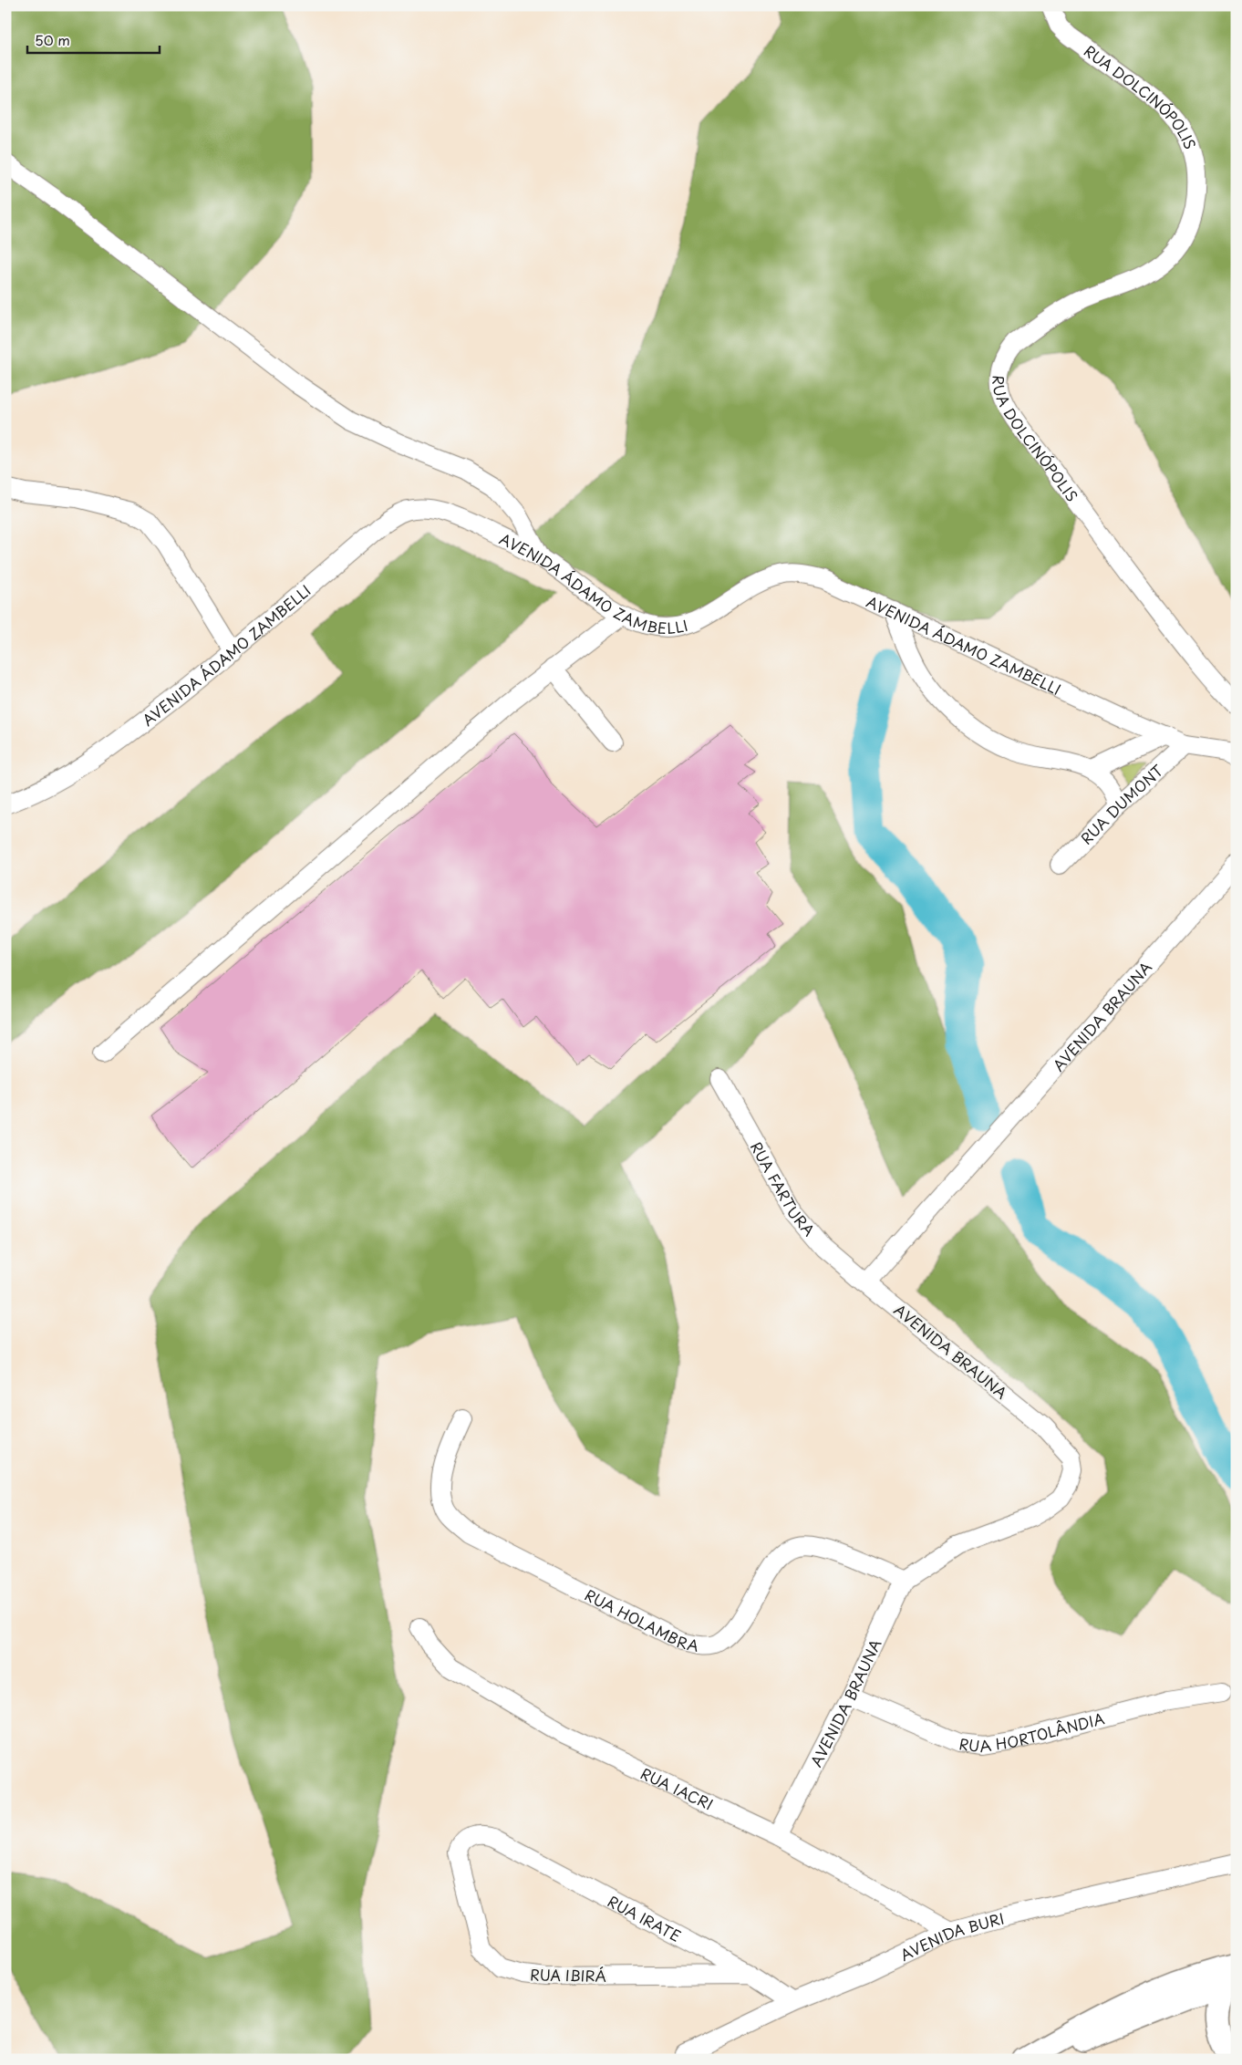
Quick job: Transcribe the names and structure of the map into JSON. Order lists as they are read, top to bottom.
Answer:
{
  "streets": {
    "street": [
      "RUA DOLCINÓPOLIS",
      "AVENIDA ÁDAMO ZAMBELLI",
      "RUA DUMONT",
      "AVENIDA BRAUNA",
      "RUA FARTURA",
      "RUA HOLAMBRA",
      "RUA HORTOLÂNDIA",
      "RUA IACRI",
      "RUA IRATE",
      "AVENIDA BURI",
      "RUA IBIRÁ"
    ]
  },
  "crossings": [
    ["AVENIDA ÁDAMO ZAMBELLI", "RUA DUMONT"],
    ["AVENIDA BRAUNA", "RUA FARTURA"],
    ["AVENIDA BRAUNA", "RUA HOLAMBRA"],
    ["AVENIDA BRAUNA", "RUA HORTOLÂNDIA"],
    ["AVENIDA BRAUNA", "RUA IACRI"],
    ["RUA IACRI", "AVENIDA BURI"],
    ["RUA IRATE", "AVENIDA BURI"],
    ["RUA IRATE", "RUA IBIRÁ"]
  ],
  "scale_bar": "50 m"
}
